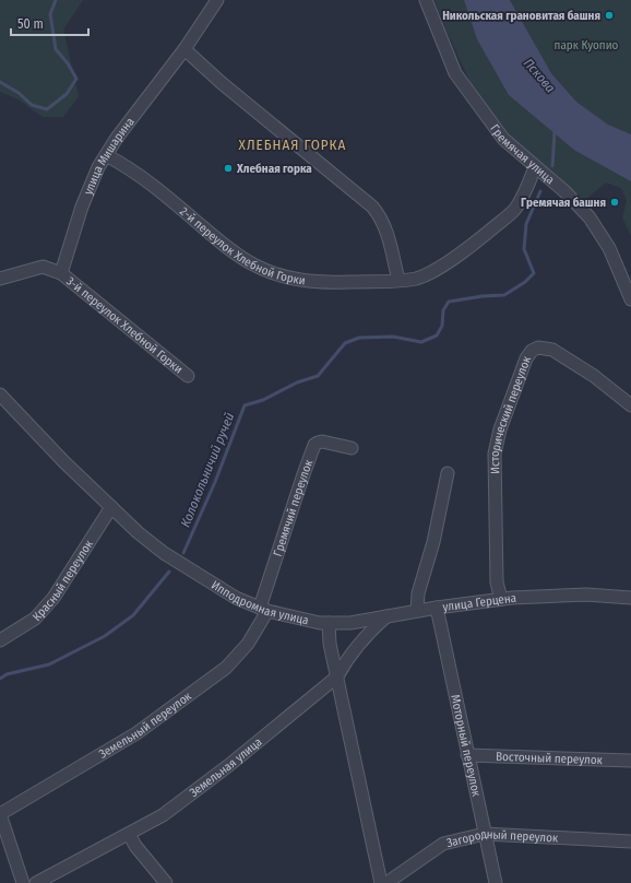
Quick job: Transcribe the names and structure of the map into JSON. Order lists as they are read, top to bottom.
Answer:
{
  "streets": {
    "street": [
      "Гремячая улица",
      "улица Мишарина",
      "2-й переулок Хлебной Горки",
      "3-й переулок Хлебной Горки",
      "Исторический переулок",
      "Гремячий переулок",
      "Красный переулок",
      "Ипподромная улица",
      "улица Герцена",
      "Земельный переулок",
      "Моторный переулок",
      "Восточный переулок",
      "Земельная улица",
      "Загородный переулок"
    ]
  },
  "crossings": [
    ["Гремячая улица", "2-й переулок Хлебной Горки"],
    ["улица Мишарина", "2-й переулок Хлебной Горки"],
    ["улица Мишарина", "3-й переулок Хлебной Горки"],
    ["Исторический переулок", "улица Герцена"],
    ["Гремячий переулок", "Ипподромная улица"],
    ["Гремячий переулок", "Земельный переулок"],
    ["Красный переулок", "Ипподромная улица"],
    ["Ипподромная улица", "улица Герцена"],
    ["Ипподромная улица", "Земельный переулок"],
    ["улица Герцена", "Моторный переулок"],
    ["улица Герцена", "Земельная улица"],
    ["Моторный переулок", "Восточный переулок"],
    ["Моторный переулок", "Загородный переулок"]
  ],
  "districts": ["ХЛЕБНАЯ ГОРКА"],
  "water": ["Пскова", "Колокольничий ручей"],
  "parks": ["парк Куопио"],
  "places": ["Никольская грановитая башня", "Хлебная горка", "Гремячая башня"],
  "scale_bar": "50 m"
}
